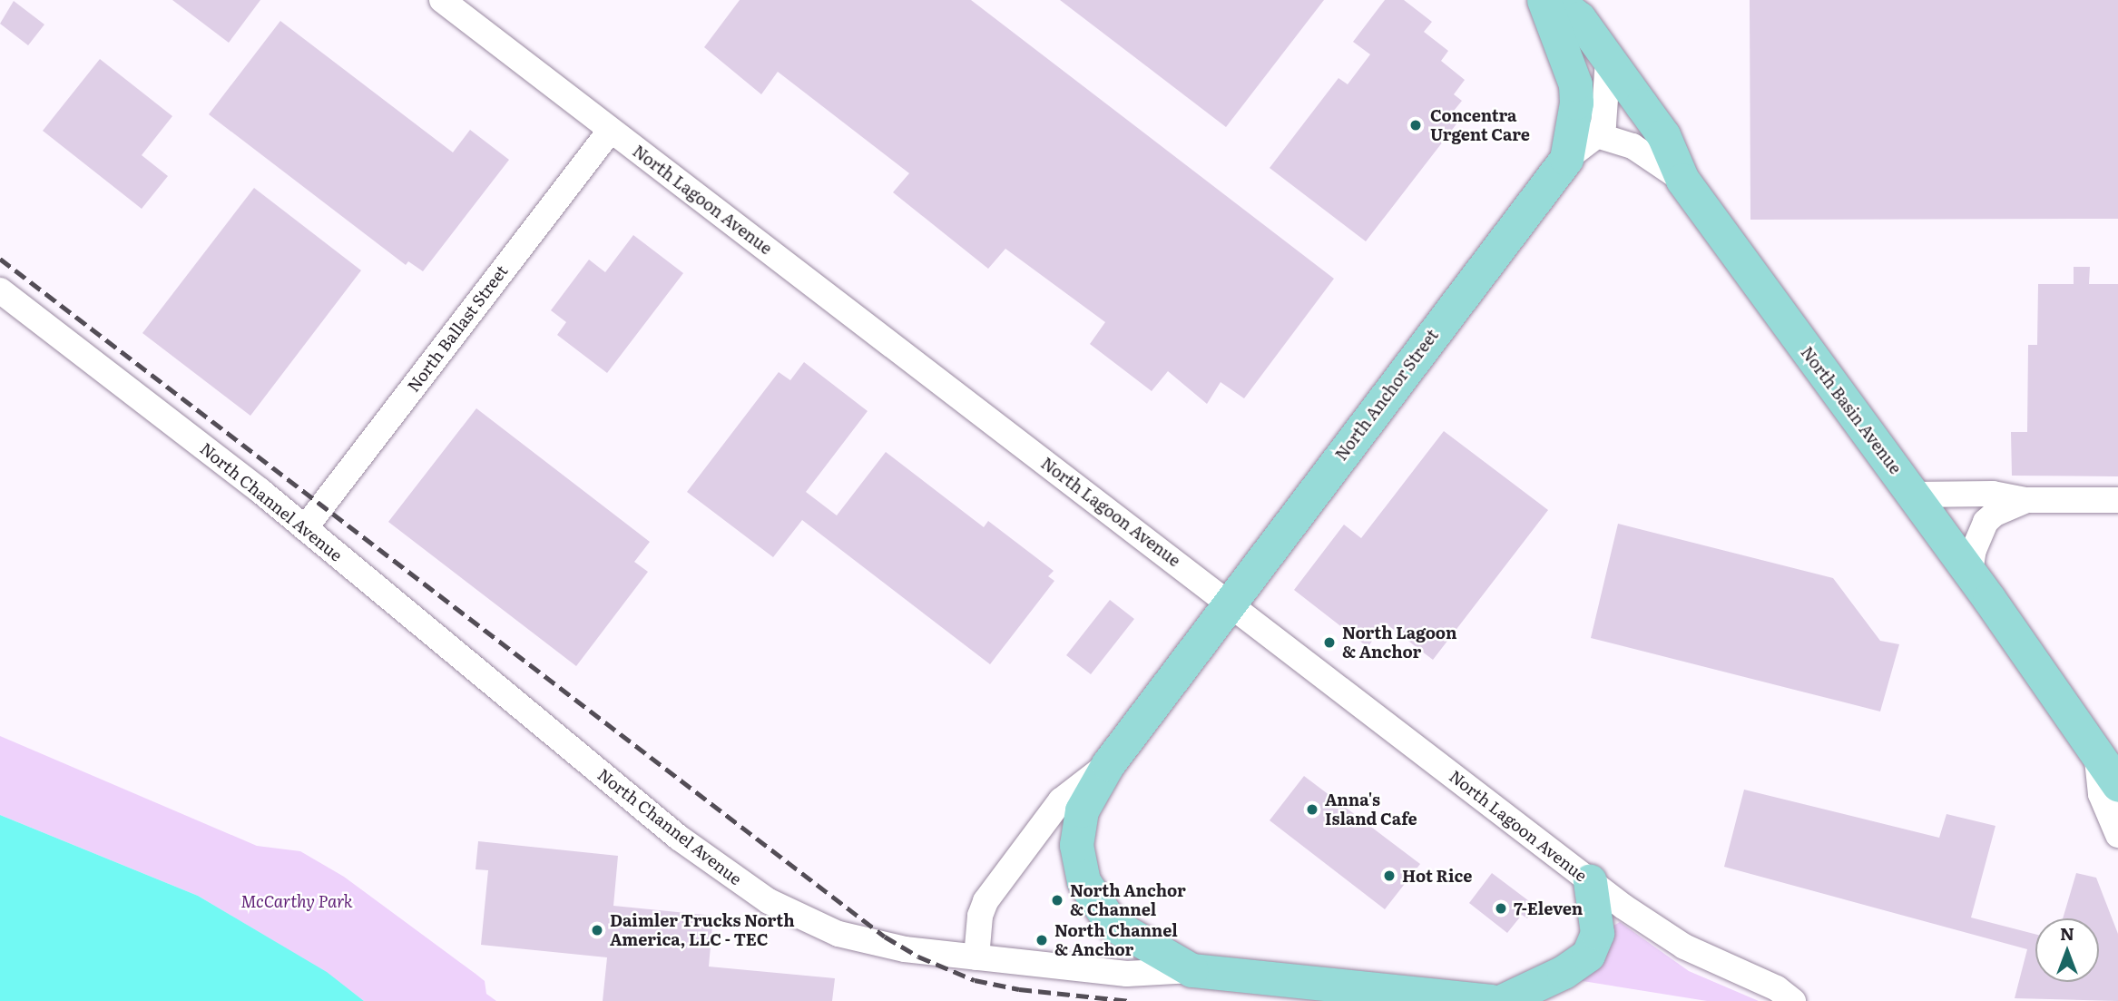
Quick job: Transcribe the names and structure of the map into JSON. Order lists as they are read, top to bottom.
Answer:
{
  "streets": {
    "main road": ["North Anchor Street", "North Basin Avenue", "North Channel Avenue"],
    "street": ["North Lagoon Avenue", "North Ballast Street"]
  },
  "crossings": [
    ["North Lagoon Avenue", "North Ballast Street"],
    ["North Lagoon Avenue", "North Anchor Street"],
    ["North Ballast Street", "North Channel Avenue"],
    ["North Anchor Street", "North Channel Avenue"]
  ],
  "parks": ["McCarthy Park"],
  "places": [
    "Concentra Urgent Care",
    "North Lagoon & Anchor",
    "Anna's Island Cafe",
    "Hot Rice",
    "North Anchor & Channel",
    "7-Eleven",
    "Daimler Trucks North America, LLC - TEC",
    "North Channel & Anchor"
  ],
  "north": "top"
}
